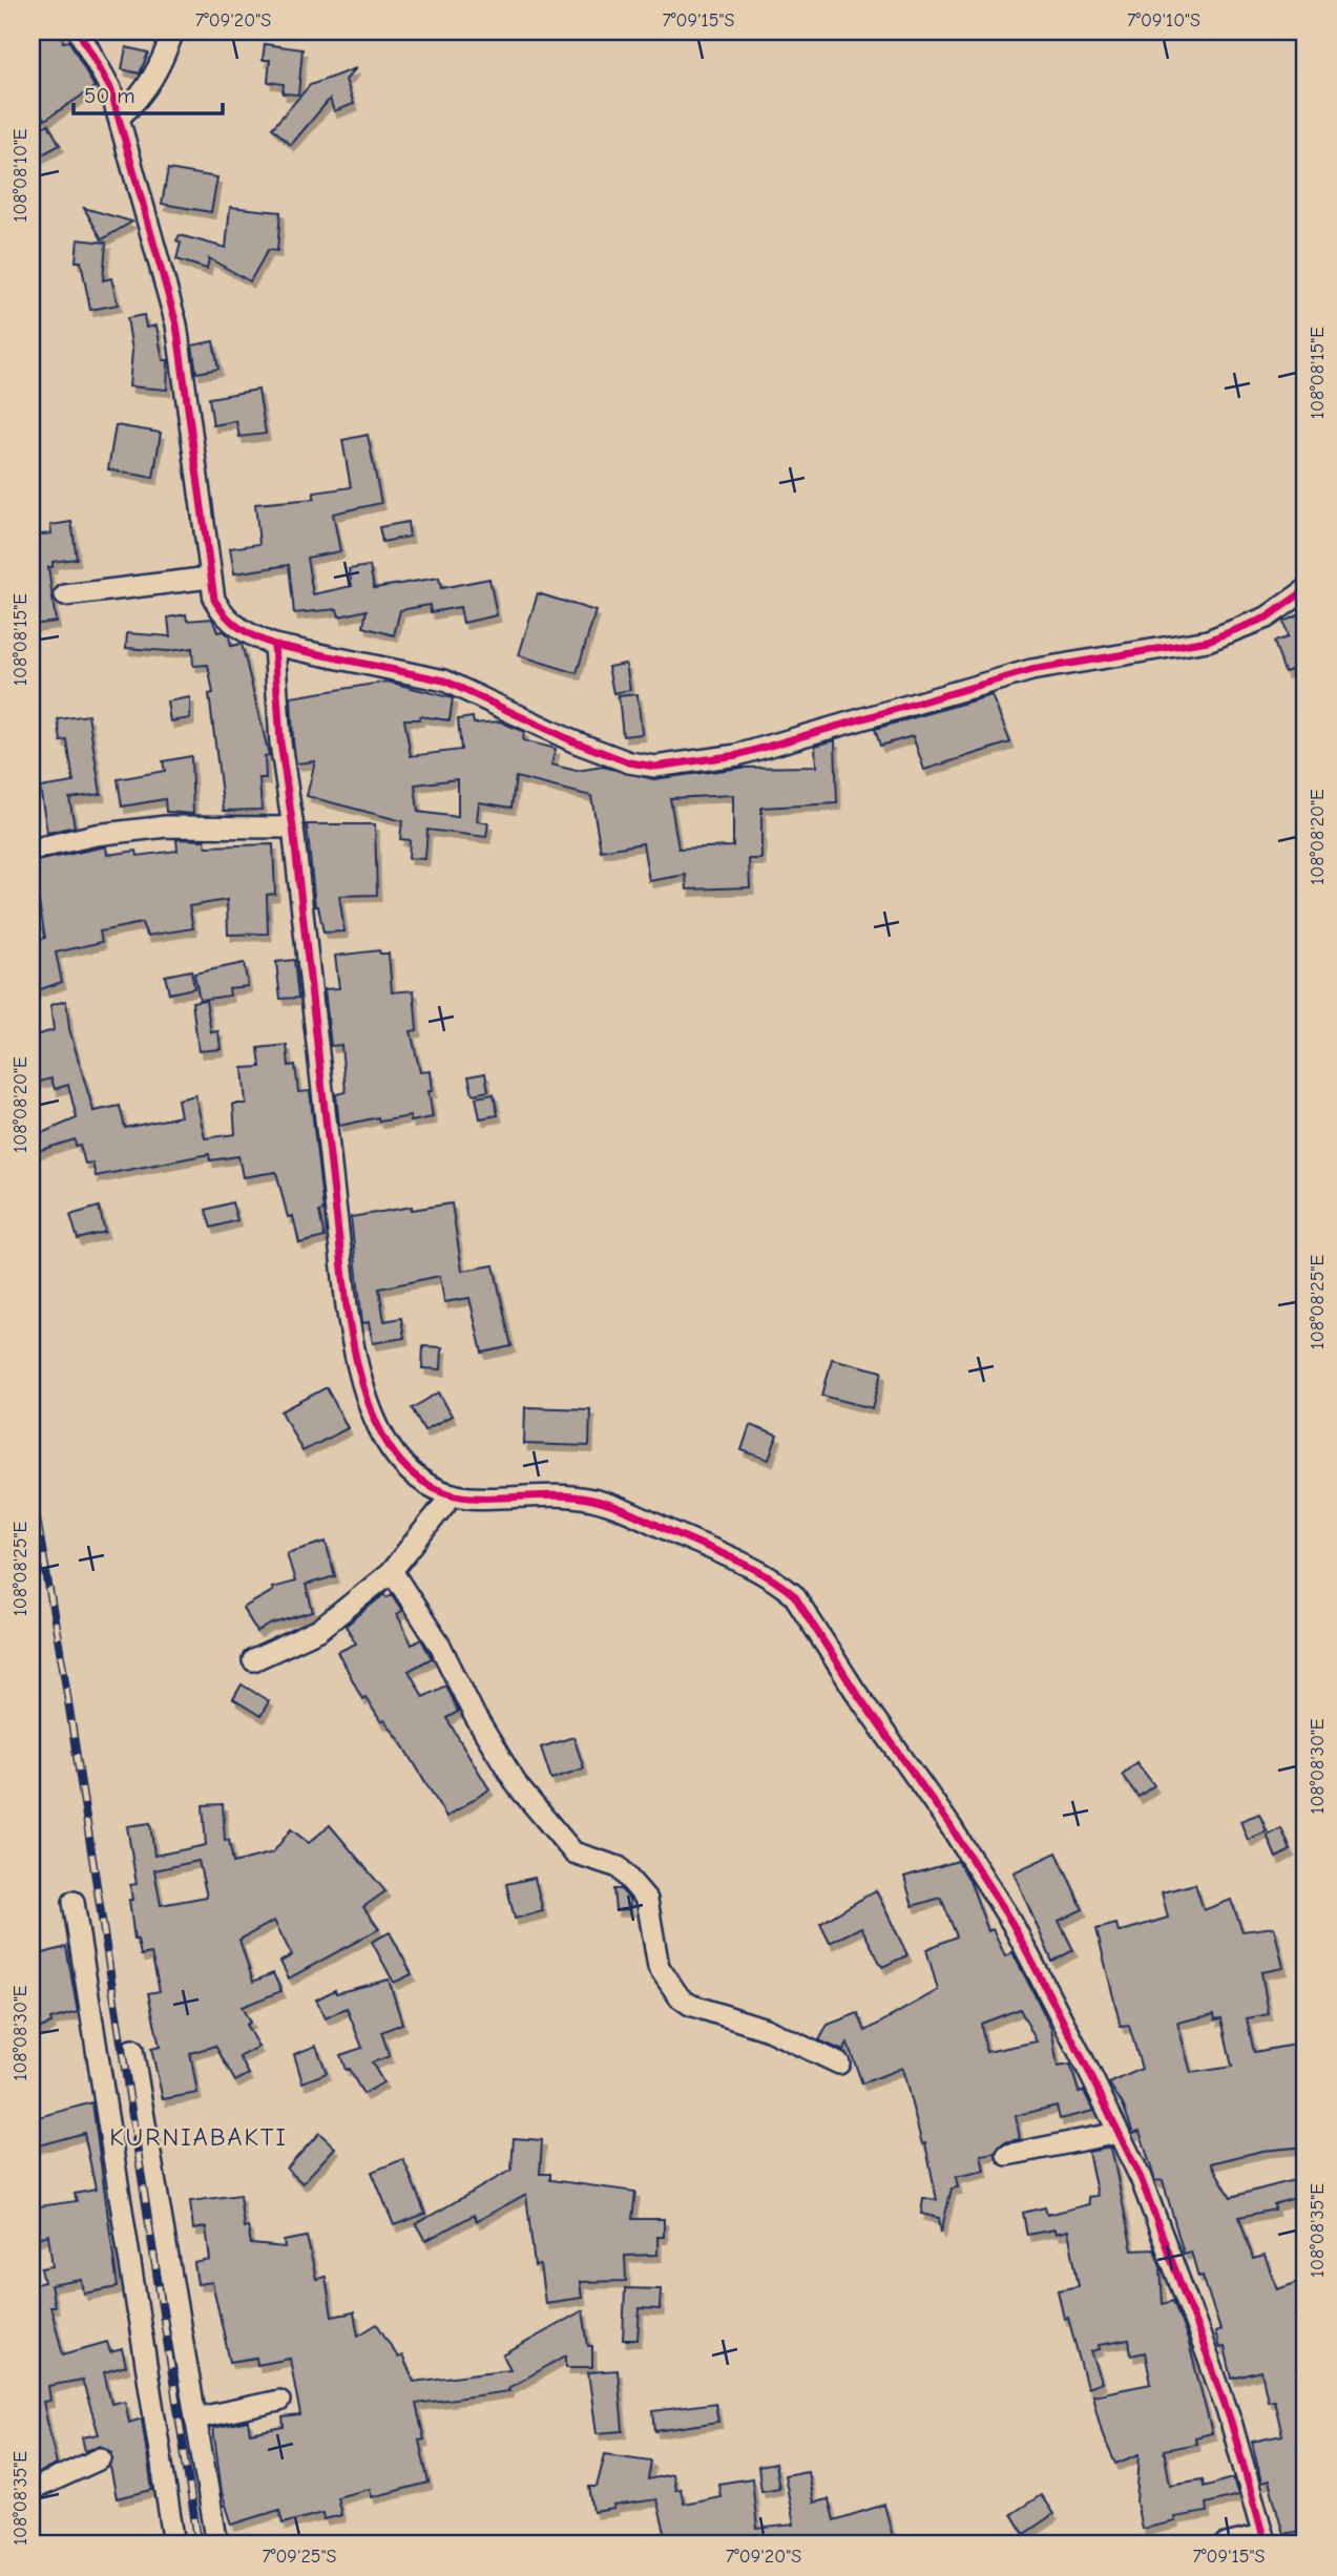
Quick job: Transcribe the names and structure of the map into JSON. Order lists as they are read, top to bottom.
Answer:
{
  "districts": ["KURNIABAKTI"],
  "scale_bar": "50 m",
  "coordinates": [
    "7°09'20\"S",
    "7°09'15\"S",
    "7°09'10\"S",
    "108°08'10\"E",
    "108°08'15\"E",
    "108°08'20\"E",
    "108°08'25\"E",
    "108°08'30\"E",
    "108°08'35\"E",
    "7°09'25\"S"
  ]
}
